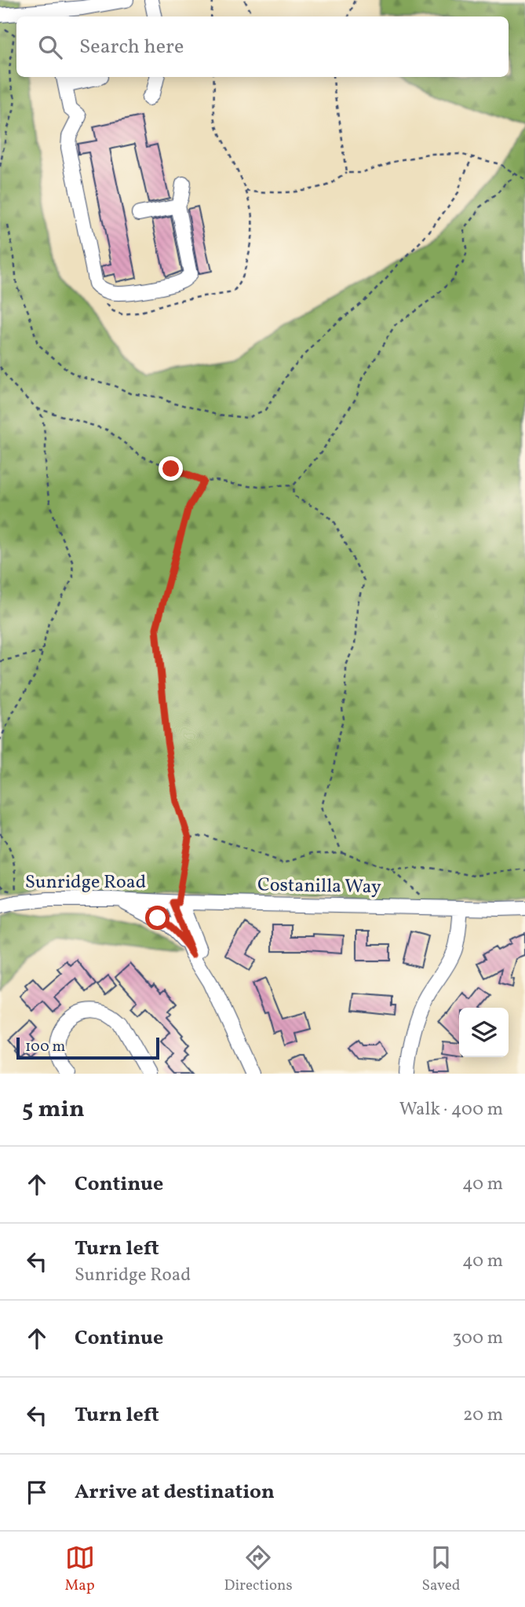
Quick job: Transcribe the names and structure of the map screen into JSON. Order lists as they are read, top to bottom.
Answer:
{
  "streets": {
    "street": ["Sunridge Road", "Costanilla Way"]
  },
  "crossings": [
    ["Sunridge Road", "Costanilla Way"]
  ],
  "scale_bar": "100 m",
  "page": {
    "search": "Search here",
    "scale": "100 m",
    "heading": ["5 min", "Walk · 400 m"],
    "list": [
      ["Continue", "40 m"],
      ["Turn left", "Sunridge Road", "40 m"],
      ["Continue", "300 m"],
      ["Turn left", "20 m"],
      "Arrive at destination"
    ],
    "nav": ["Map", "Directions", "Saved"]
  }
}
